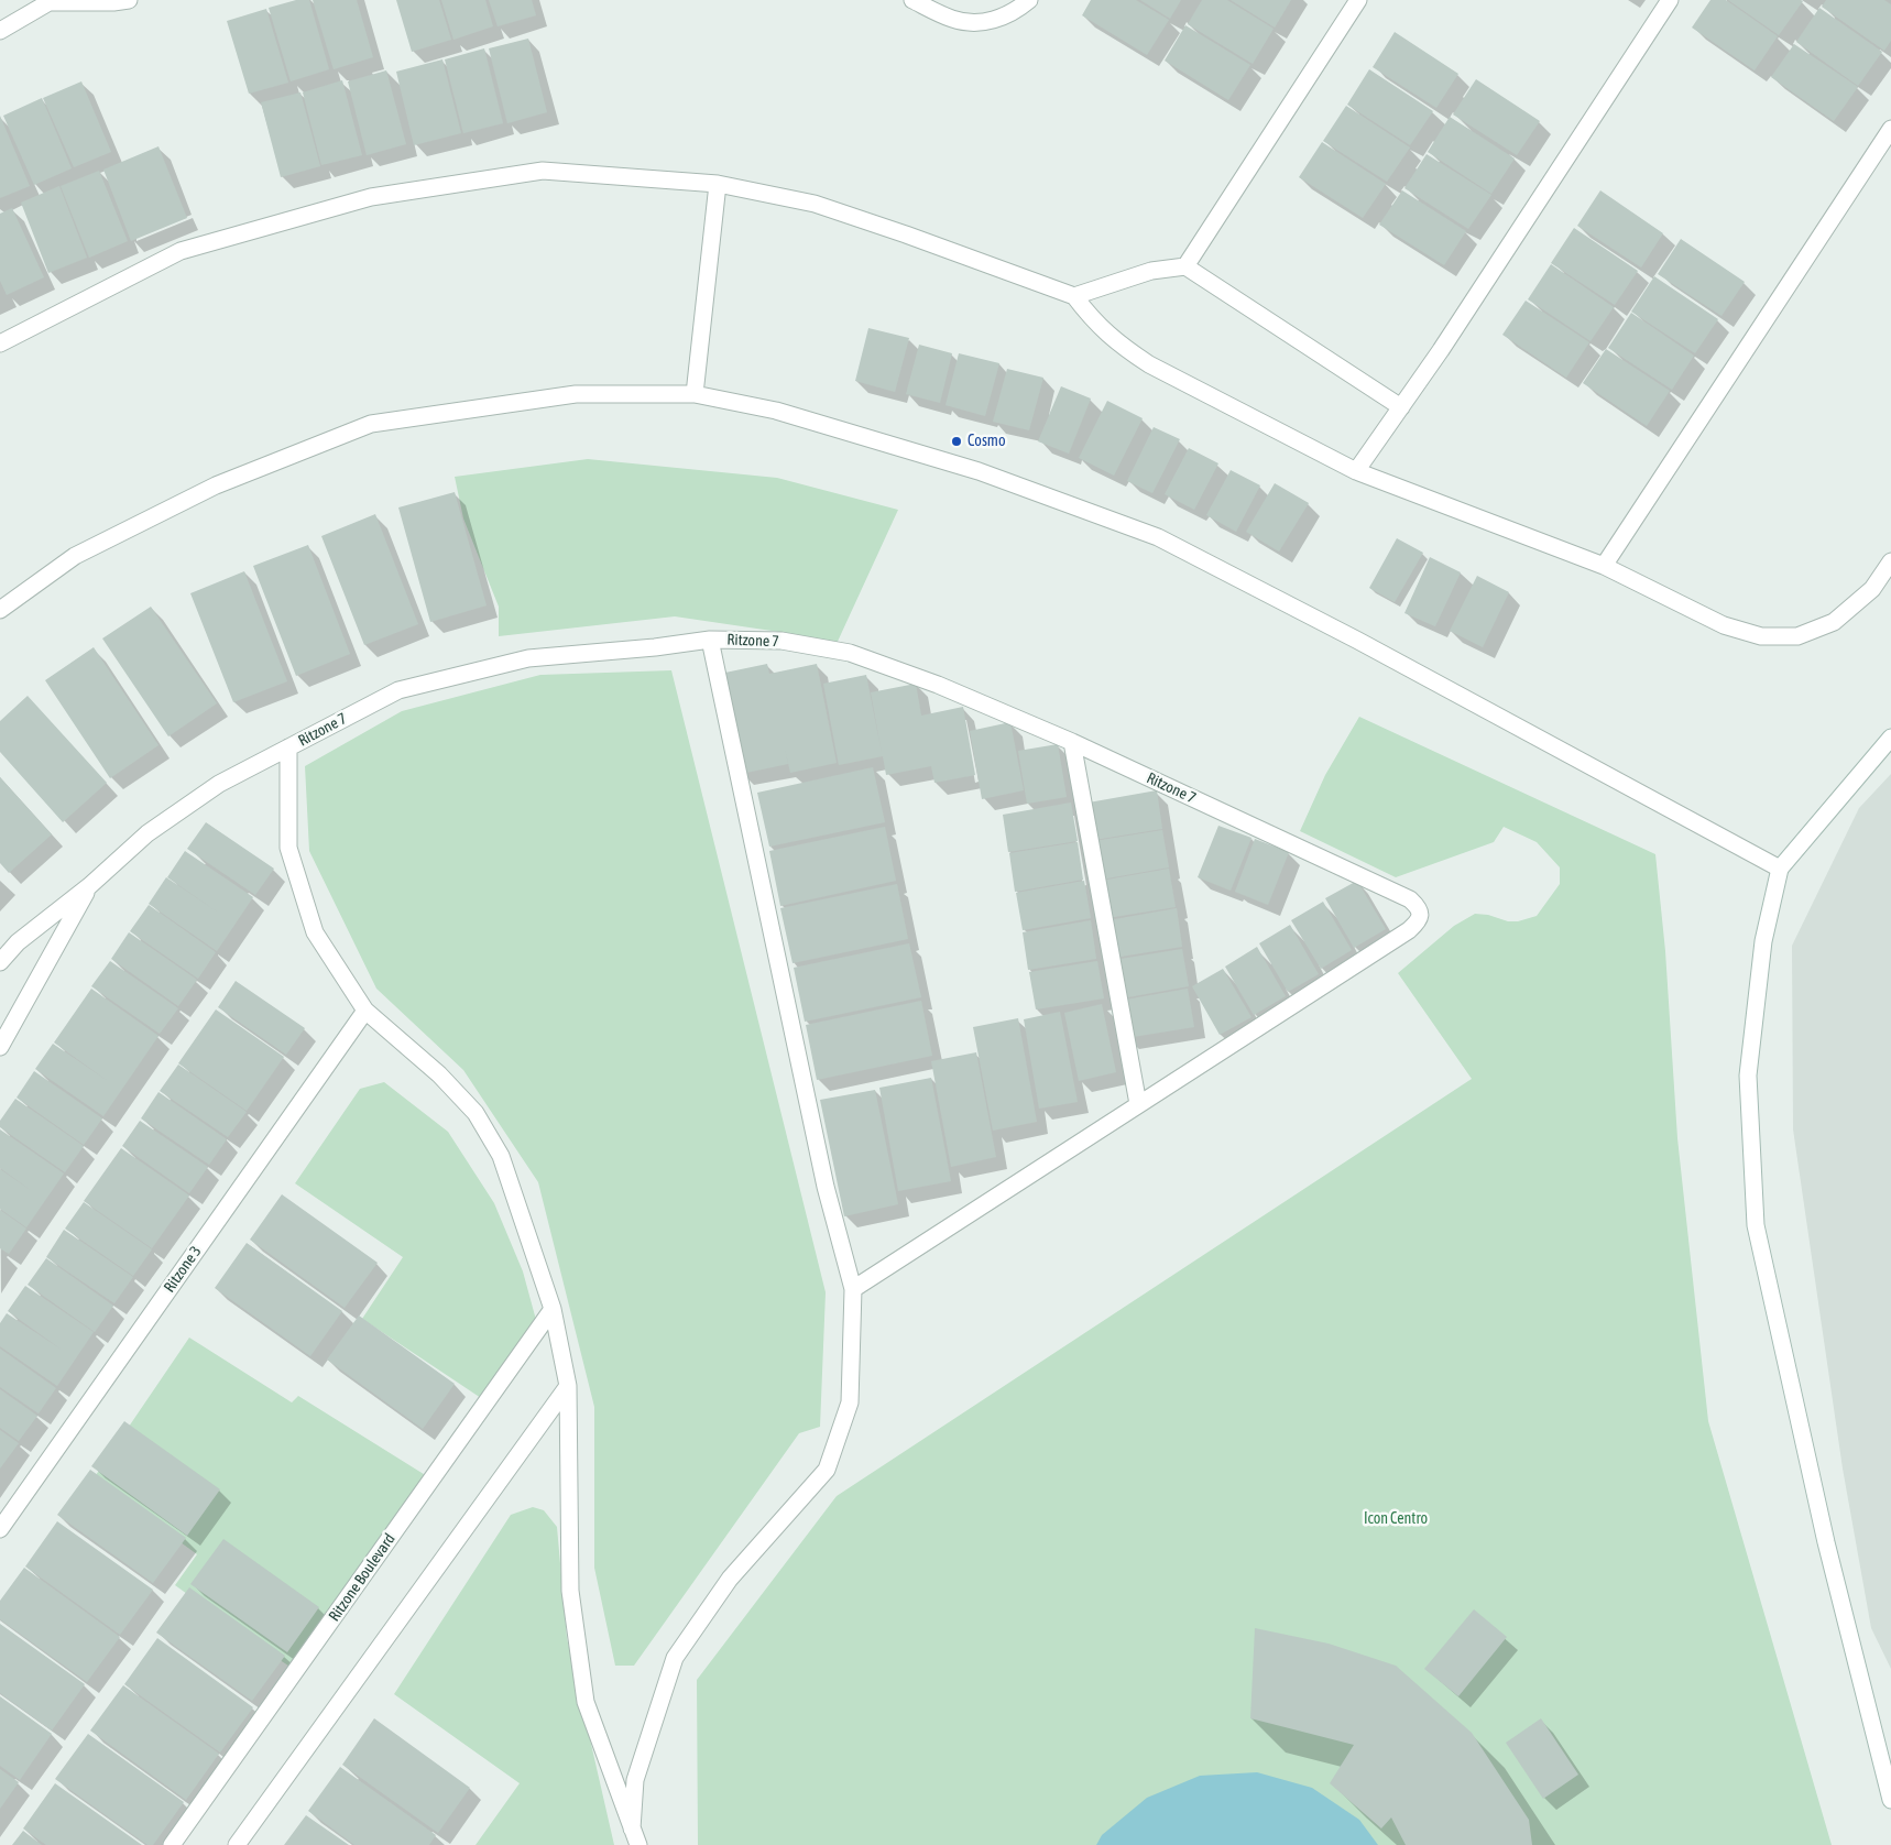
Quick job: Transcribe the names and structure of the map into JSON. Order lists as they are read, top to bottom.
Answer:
{
  "streets": {
    "street": ["Ritzone 7", "Ritzone 3", "Ritzone Boulevard"]
  },
  "parks": ["Icon Centro"],
  "places": ["Cosmo"]
}
